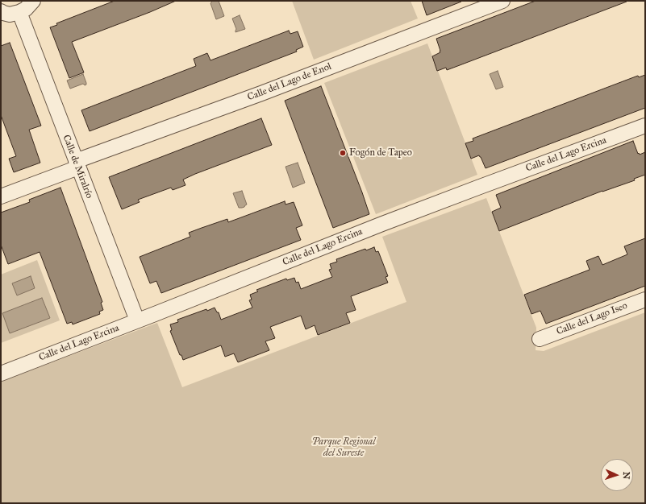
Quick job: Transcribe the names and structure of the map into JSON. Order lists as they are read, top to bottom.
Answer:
{
  "streets": {
    "street": [
      "Calle del Lago de Enol",
      "Calle del Lago Ercina",
      "Calle de Miralrío",
      "Calle del Lago Iseo"
    ]
  },
  "crossings": [
    ["Calle del Lago de Enol", "Calle de Miralrío"],
    ["Calle del Lago Ercina", "Calle de Miralrío"]
  ],
  "parks": ["Parque Regional del Sureste"],
  "places": ["Fogón de Tapeo"],
  "north": "right"
}
